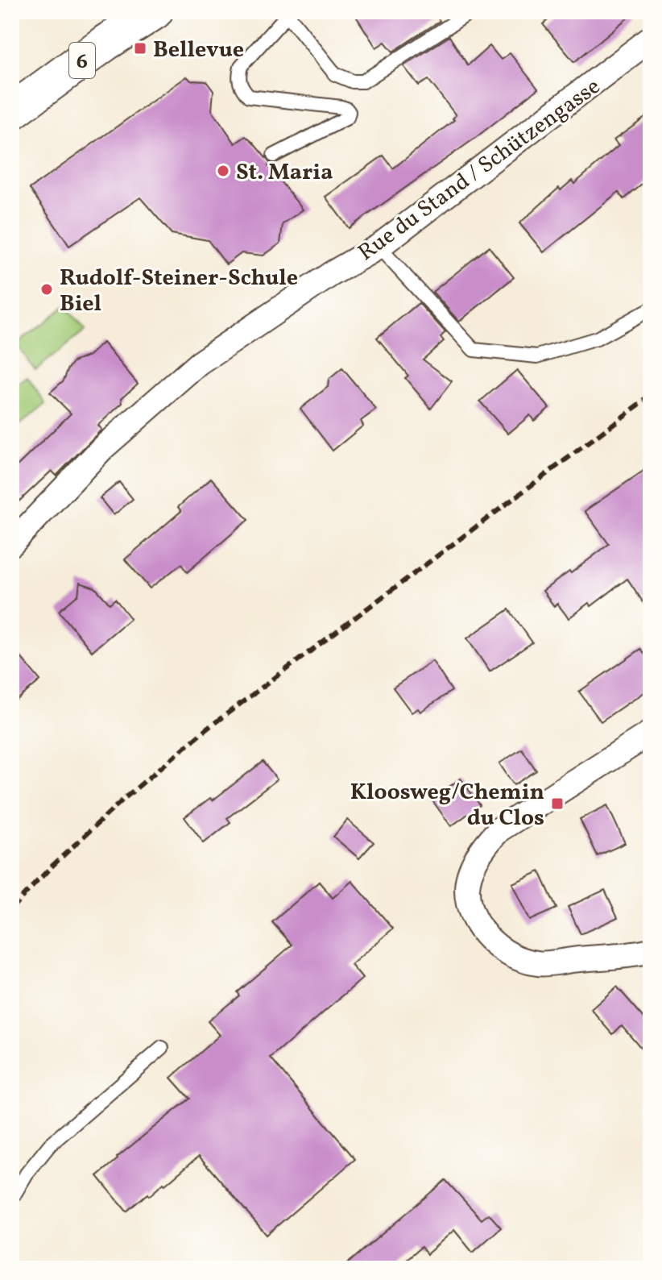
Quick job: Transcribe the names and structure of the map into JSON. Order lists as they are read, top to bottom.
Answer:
{
  "streets": {
    "main road": ["6"],
    "street": ["Rue du Stand / Schützengasse"]
  },
  "places": {
    "transit": ["Bellevue", "Kloosweg/Chemin du Clos"],
    "other": ["St. Maria", "Rudolf-Steiner-Schule Biel"]
  }
}
